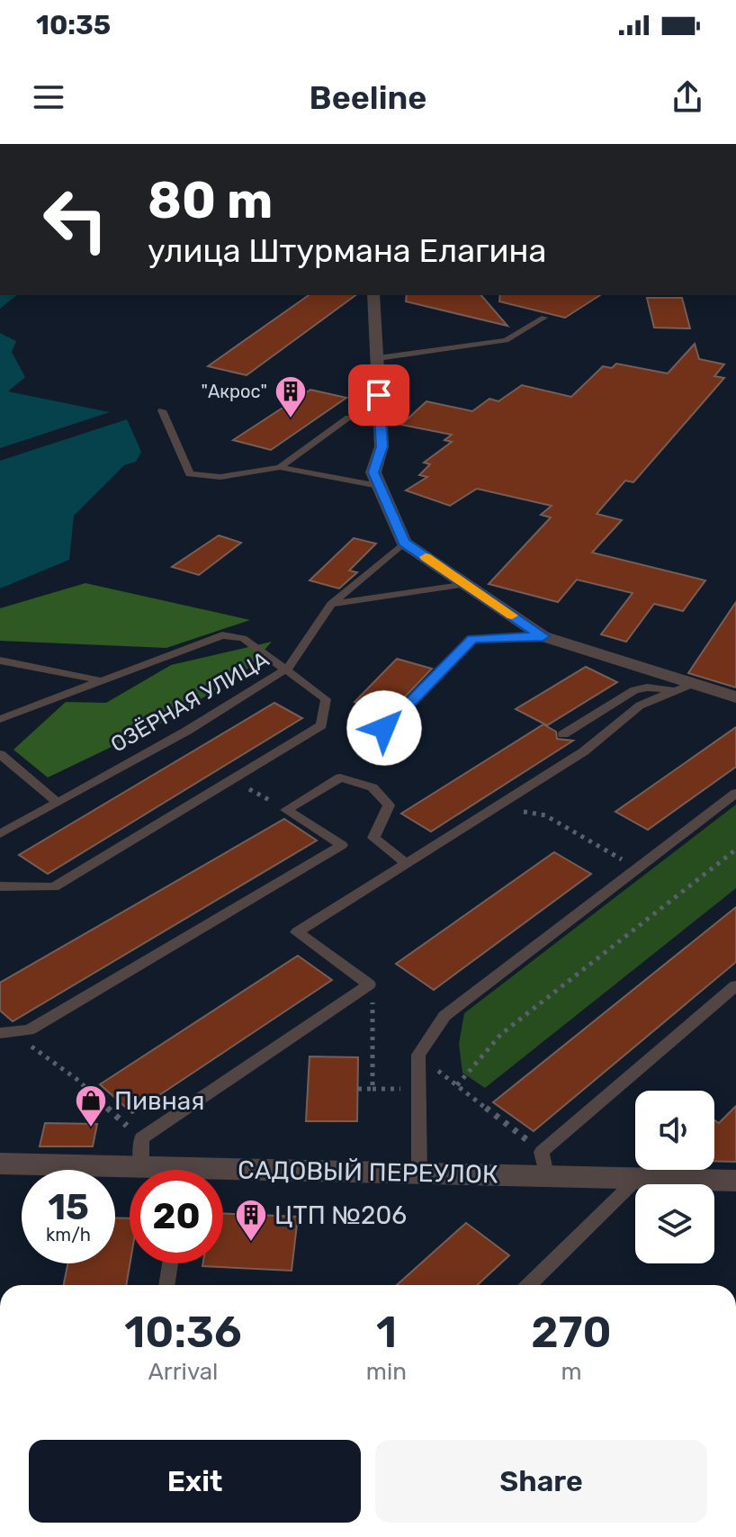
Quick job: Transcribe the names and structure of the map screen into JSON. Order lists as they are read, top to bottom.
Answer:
{
  "streets": {
    "street": ["САДОВЫЙ ПЕРЕУЛОК"],
    "lane": ["ОЗЁРНАЯ УЛИЦА"]
  },
  "places": {
    "building": ["\"Акрос\"", "ЦТП №206"],
    "shop": ["Пивная"]
  },
  "page": {
    "status": "10:35",
    "header": "Beeline",
    "turn": ["80 m", "улица Штурмана Елагина"],
    "speed": "15 km/h",
    "limit": "20",
    "eta": [
      "10:36",
      "Arrival",
      "1",
      "min",
      "270",
      "m"
    ],
    "buttons": ["Exit", "Share"]
  }
}
